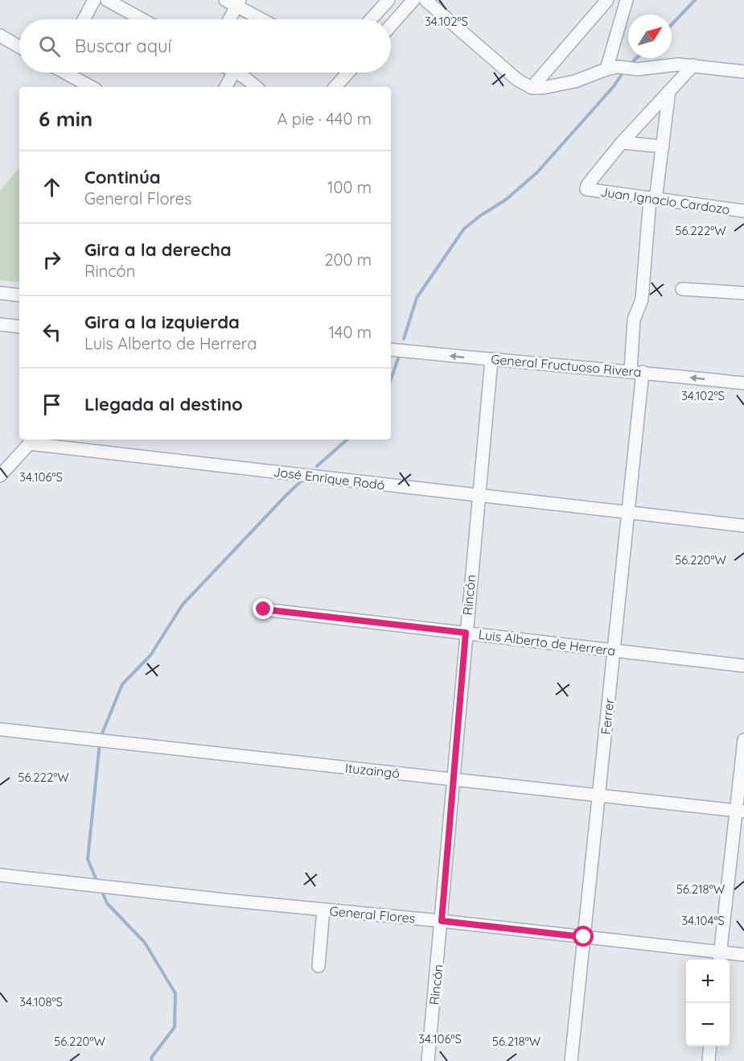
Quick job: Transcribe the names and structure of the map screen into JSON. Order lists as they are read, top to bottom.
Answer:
{
  "streets": {
    "street": [
      "Juan Ignacio Cardozo",
      "General Fructuoso Rivera",
      "José Enrique Rodó",
      "Rincón",
      "Luis Alberto de Herrera",
      "Ferrer",
      "Ituzaingó",
      "General Flores"
    ]
  },
  "crossings": [
    ["General Fructuoso Rivera", "Rincón"],
    ["General Fructuoso Rivera", "Ferrer"],
    ["José Enrique Rodó", "Rincón"],
    ["José Enrique Rodó", "Ferrer"],
    ["Rincón", "Luis Alberto de Herrera"],
    ["Rincón", "Ituzaingó"],
    ["Rincón", "General Flores"],
    ["Luis Alberto de Herrera", "Ferrer"],
    ["Ferrer", "Ituzaingó"],
    ["Ferrer", "General Flores"]
  ],
  "north": "top right",
  "page": {
    "search": "Buscar aquí",
    "heading": ["6 min", "A pie · 440 m"],
    "list": [
      ["Continúa", "General Flores", "100 m"],
      ["Gira a la derecha", "Rincón", "200 m"],
      ["Gira a la izquierda", "Luis Alberto de Herrera", "140 m"],
      "Llegada al destino"
    ],
    "map_buttons": ["+", "−"]
  },
  "coordinates": [
    "34.102°S",
    "56.222°W",
    "34.106°S",
    "56.220°W",
    "56.218°W",
    "34.104°S",
    "34.108°S"
  ]
}
